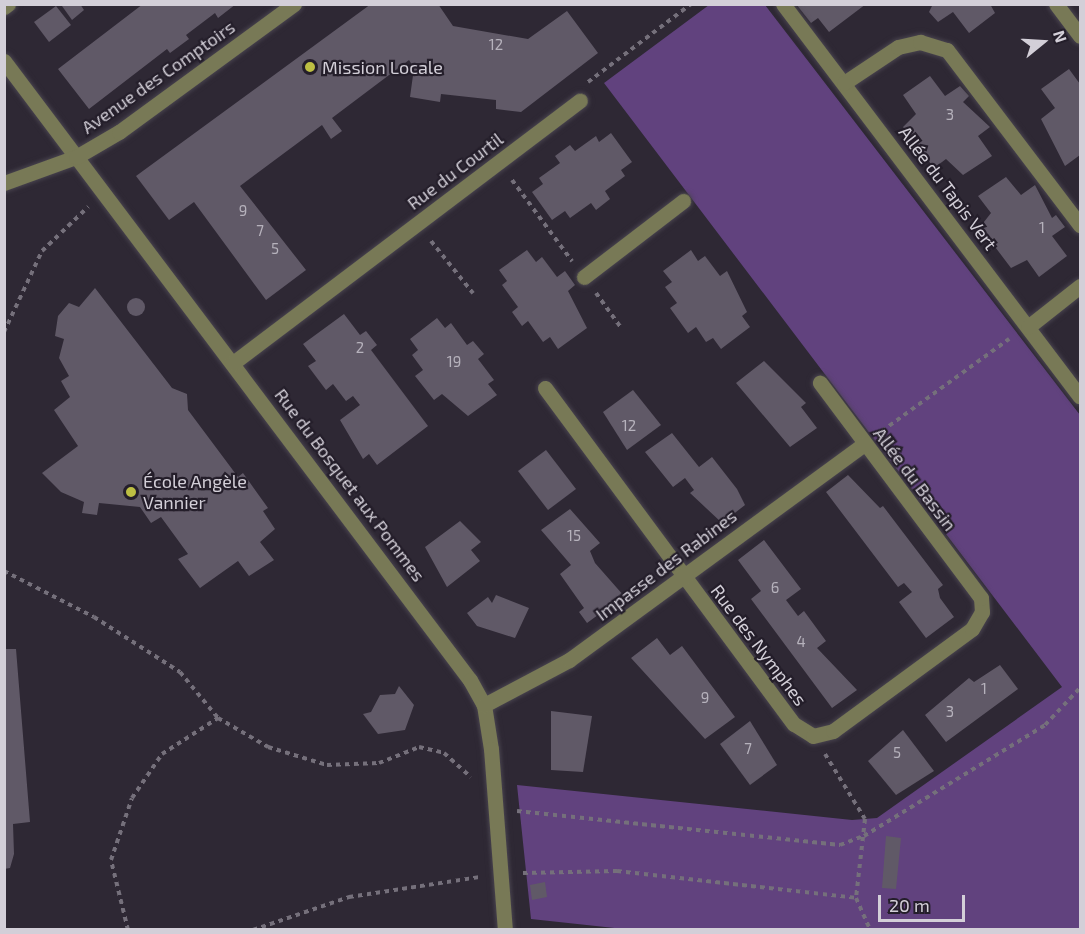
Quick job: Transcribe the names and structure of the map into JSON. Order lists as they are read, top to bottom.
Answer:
{
  "streets": {
    "street": [
      "Avenue des Comptoirs",
      "Rue du Courtil",
      "Allée du Tapis Vert",
      "Allée du Bassin",
      "Rue du Bosquet aux Pommes",
      "Impasse des Rabines",
      "Rue des Nymphes"
    ]
  },
  "crossings": [
    ["Avenue des Comptoirs", "Rue du Bosquet aux Pommes"],
    ["Rue du Courtil", "Rue du Bosquet aux Pommes"],
    ["Allée du Bassin", "Impasse des Rabines"],
    ["Allée du Bassin", "Rue des Nymphes"],
    ["Rue du Bosquet aux Pommes", "Impasse des Rabines"],
    ["Impasse des Rabines", "Rue des Nymphes"]
  ],
  "places": ["Mission Locale", "École Angèle Vannier"],
  "house_numbers": [
    "12",
    "3",
    "9",
    "1",
    "7",
    "5",
    "2",
    "19",
    "12",
    "15",
    "6",
    "4",
    "1",
    "9",
    "3",
    "7",
    "5"
  ],
  "scale_bar": "20 m",
  "north": "right"
}
